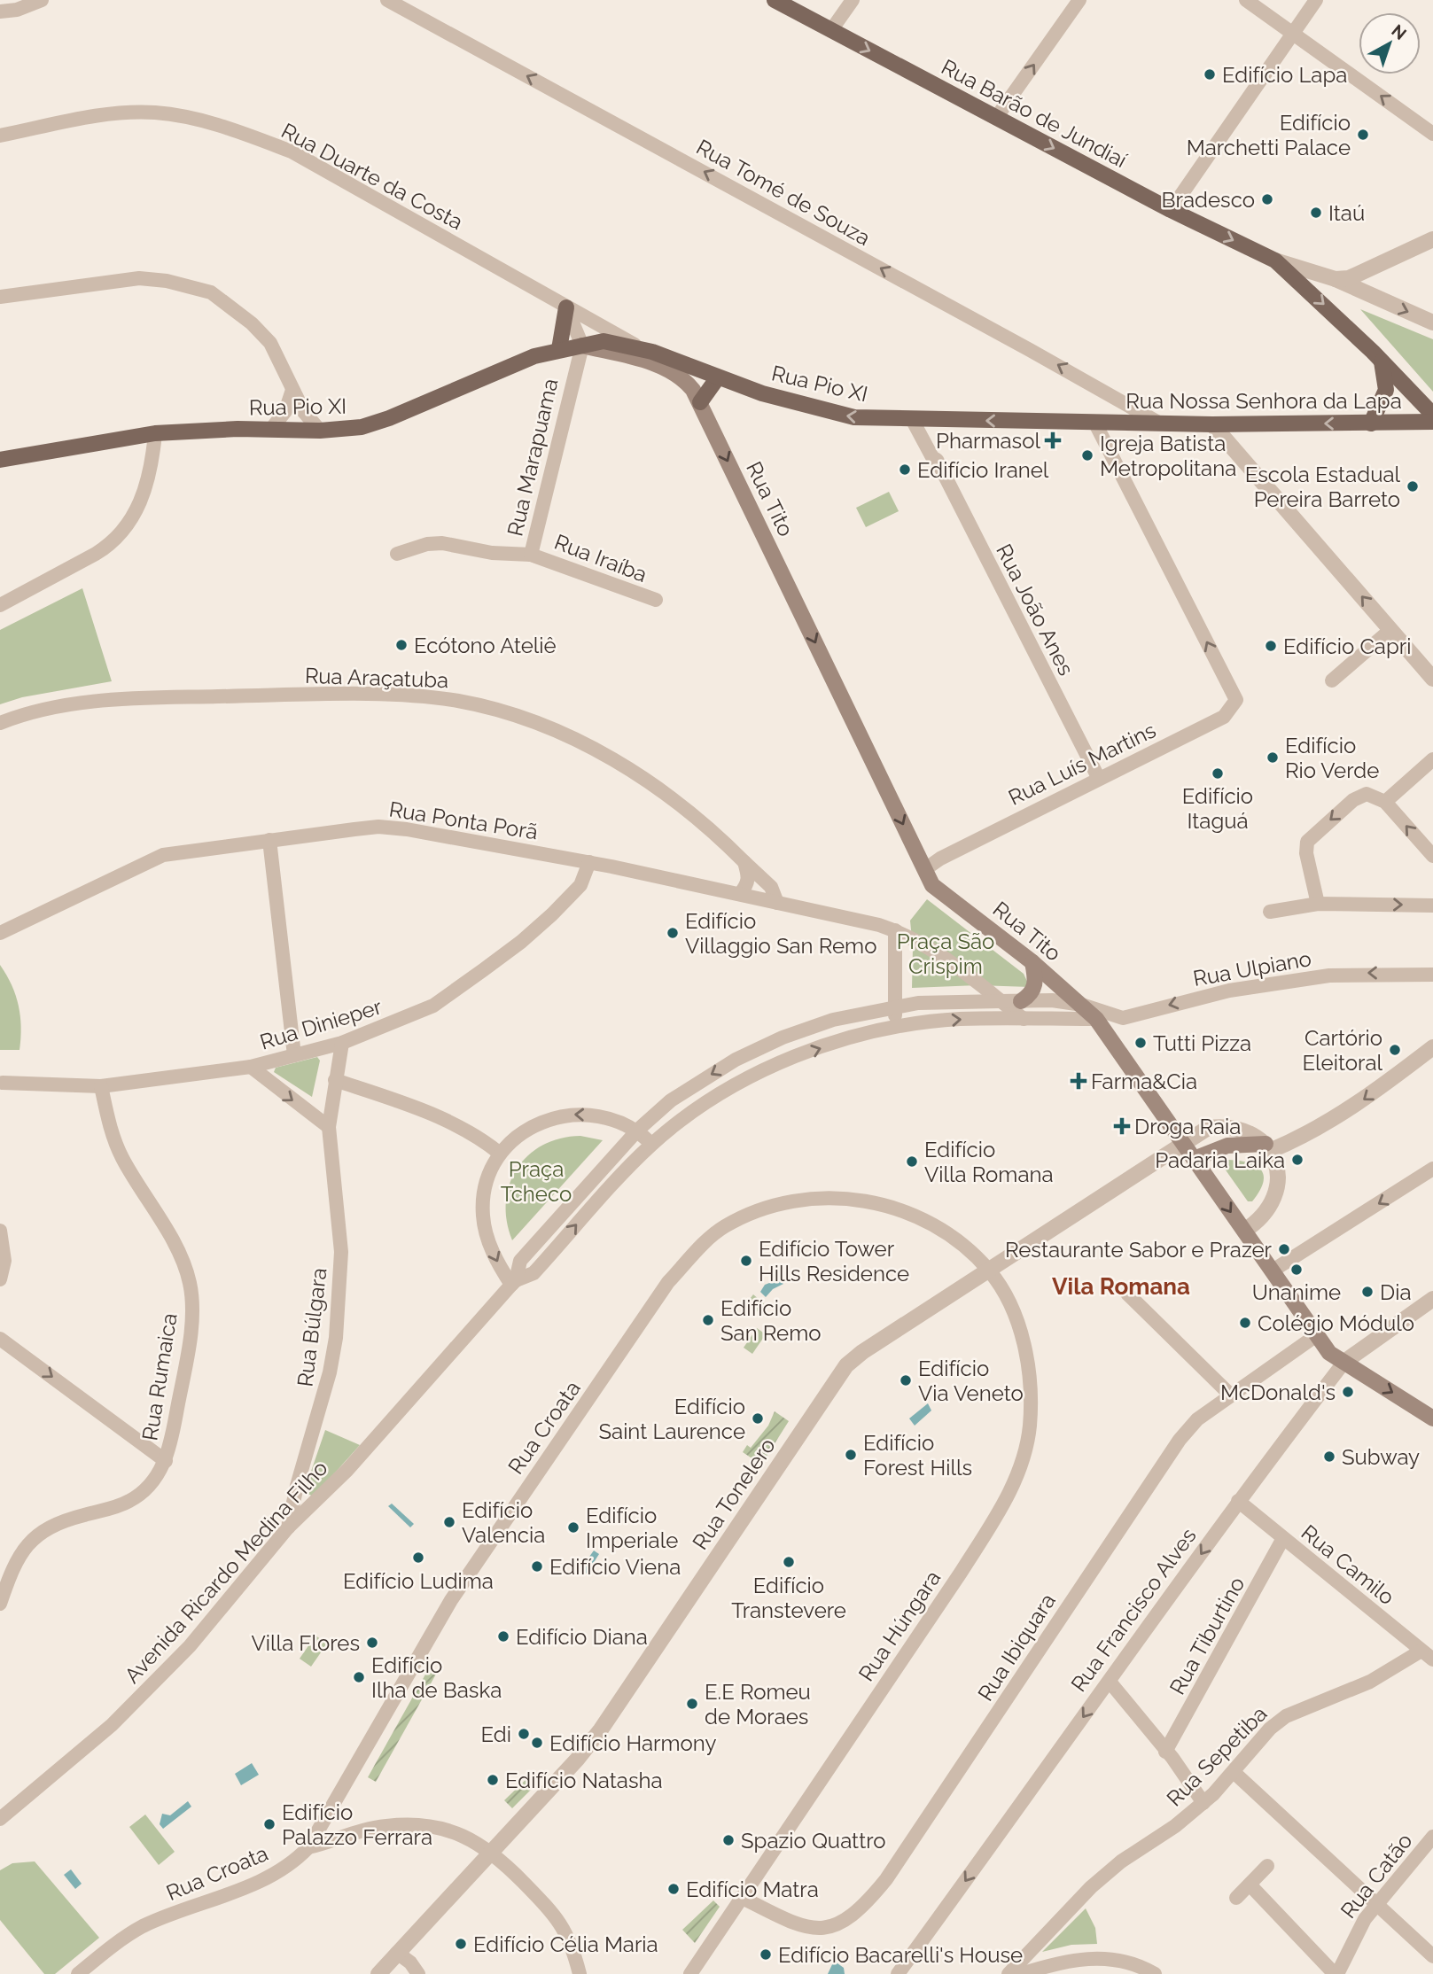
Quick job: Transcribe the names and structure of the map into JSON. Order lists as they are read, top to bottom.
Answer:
{
  "streets": {
    "main road": [
      "Rua Barão de Jundiaí",
      "Rua Pio XI",
      "Rua Nossa Senhora da Lapa",
      "Rua Tito"
    ],
    "street": [
      "Rua Duarte da Costa",
      "Rua Tomé de Souza",
      "Rua Marapuama",
      "Rua Iraíba",
      "Rua João Anes",
      "Rua Araçatuba",
      "Rua Luís Martins",
      "Rua Ponta Porã",
      "Rua Ulpiano",
      "Rua Dinieper",
      "Rua Búlgara",
      "Rua Rumaica",
      "Rua Croata",
      "Rua Tonelero",
      "Rua Camilo",
      "Avenida Ricardo Medina Filho",
      "Rua Francisco Alves",
      "Rua Húngara",
      "Rua Tiburtino",
      "Rua Ibiquara",
      "Rua Sepetiba",
      "Rua Catão"
    ]
  },
  "crossings": [
    ["Rua Duarte da Costa", "Rua Pio XI"],
    ["Rua Tomé de Souza", "Rua Nossa Senhora da Lapa"],
    ["Rua Pio XI", "Rua Nossa Senhora da Lapa"],
    ["Rua Pio XI", "Rua Marapuama"],
    ["Rua Pio XI", "Rua Tito"],
    ["Rua Pio XI", "Rua João Anes"],
    ["Rua Pio XI", "Rua Luís Martins"],
    ["Rua Nossa Senhora da Lapa", "Rua Luís Martins"],
    ["Rua Marapuama", "Rua Iraíba"],
    ["Rua Tito", "Rua Luís Martins"],
    ["Rua Tito", "Rua Ulpiano"],
    ["Rua Tito", "Rua Tonelero"],
    ["Rua Tito", "Rua Francisco Alves"],
    ["Rua Tito", "Rua Ibiquara"],
    ["Rua João Anes", "Rua Luís Martins"],
    ["Rua Araçatuba", "Rua Ponta Porã"],
    ["Rua Ponta Porã", "Rua Dinieper"],
    ["Rua Dinieper", "Rua Búlgara"],
    ["Rua Dinieper", "Rua Rumaica"],
    ["Rua Búlgara", "Avenida Ricardo Medina Filho"],
    ["Rua Croata", "Rua Tonelero"],
    ["Rua Croata", "Rua Húngara"],
    ["Rua Tonelero", "Rua Húngara"],
    ["Rua Camilo", "Rua Francisco Alves"],
    ["Rua Camilo", "Rua Tiburtino"],
    ["Rua Camilo", "Rua Sepetiba"],
    ["Rua Húngara", "Rua Ibiquara"]
  ],
  "one_way": [
    "Rua Barão de Jundiaí",
    "Rua Tomé de Souza",
    "Rua Nossa Senhora da Lapa",
    "Rua Tito",
    "Rua Francisco Alves"
  ],
  "districts": ["Vila Romana"],
  "parks": ["Praça São Crispim", "Praça Tcheco"],
  "places": {
    "other": [
      "Edifício Lapa",
      "Edifício Marchetti Palace",
      "Bradesco",
      "Itaú",
      "Igreja Batista Metropolitana",
      "Edifício Iranel",
      "Escola Estadual Pereira Barreto",
      "Ecótono Ateliê",
      "Edifício Capri",
      "Edifício Rio Verde",
      "Edifício Itaguá",
      "Edifício Villaggio San Remo",
      "Tutti Pizza",
      "Cartório Eleitoral",
      "Padaria Laika",
      "Edifício Villa Romana",
      "Restaurante Sabor e Prazer",
      "Edifício Tower Hills Residence",
      "Unanime",
      "Dia",
      "Edifício San Remo",
      "Colégio Módulo",
      "Edifício Via Veneto",
      "McDonald's",
      "Edifício Saint Laurence",
      "Edifício Forest Hills",
      "Subway",
      "Edifício Valencia",
      "Edifício Imperiale",
      "Edifício Ludima",
      "Edifício Transtevere",
      "Edifício Viena",
      "Edifício Diana",
      "Villa Flores",
      "Edifício Ilha de Baska",
      "E.E Romeu de Moraes",
      "Edi",
      "Edifício Harmony",
      "Edifício Natasha",
      "Edifício Palazzo Ferrara",
      "Spazio Quattro",
      "Edifício Matra",
      "Edifício Célia Maria",
      "Edifício Bacarelli's House"
    ],
    "health": ["Pharmasol", "Farma&Cia", "Droga Raia"]
  },
  "north": "top right"
}
